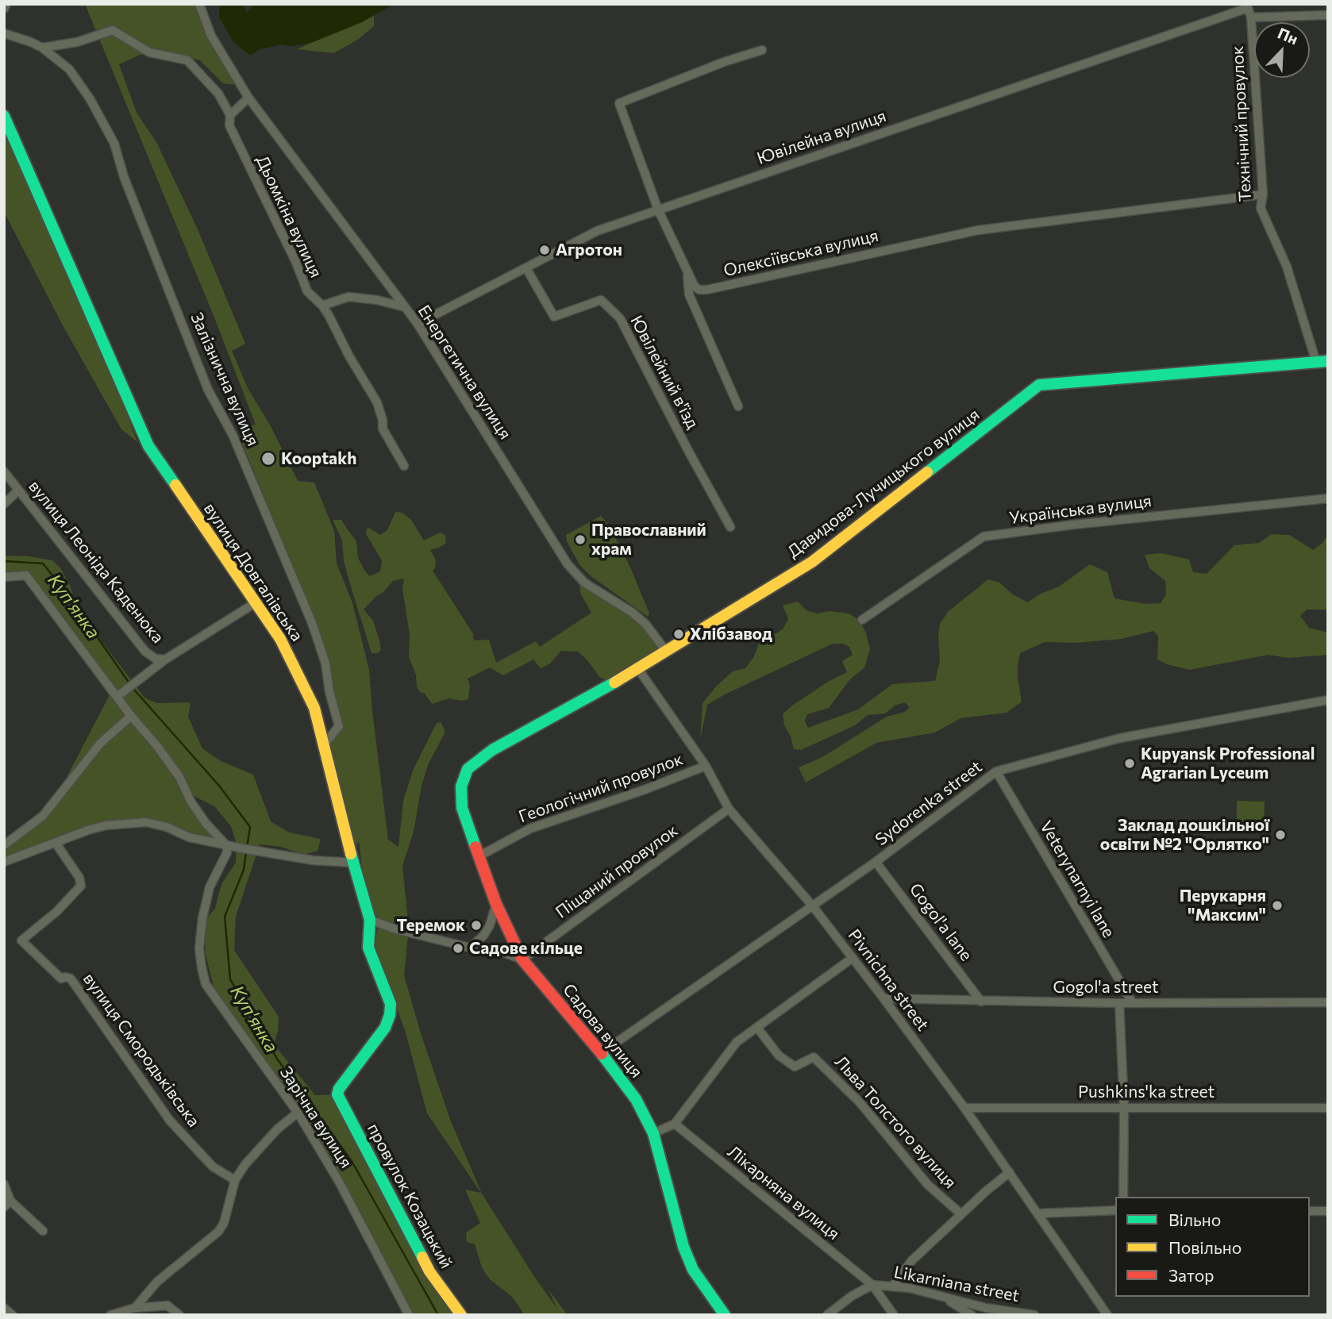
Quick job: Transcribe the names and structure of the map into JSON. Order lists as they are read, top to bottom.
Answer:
{
  "streets": {
    "street": [
      "Технічний провулок",
      "Ювілейна вулиця",
      "Дьомкіна вулиця",
      "Олексіївська вулиця",
      "Енергетична вулиця",
      "Ювілейний в'їзд",
      "Залізнична вулиця",
      "Давидова-Лучицького вулиця",
      "Українська вулиця",
      "вулиця Леоніда Каденюка",
      "вулиця Довгалівська",
      "Геологічний провулок",
      "Sydorenka street",
      "Піщаний провулок",
      "Veterynarnyi lane",
      "Gogol'a lane",
      "Pivnichna street",
      "Gogol'a street",
      "Садова вулиця",
      "вулиця Смородьківська",
      "Pushkins'ka street",
      "Зарічна вулиця",
      "Льва Толстого вулиця",
      "Лікарняна вулиця",
      "провулок Козацький",
      "Likarniana street"
    ]
  },
  "crossings": [
    ["Технічний провулок", "Ювілейна вулиця"],
    ["Технічний провулок", "Олексіївська вулиця"],
    ["Технічний провулок", "Давидова-Лучицького вулиця"],
    ["Ювілейна вулиця", "Олексіївська вулиця"],
    ["Ювілейна вулиця", "Енергетична вулиця"],
    ["Ювілейна вулиця", "Ювілейний в'їзд"],
    ["Дьомкіна вулиця", "Залізнична вулиця"],
    ["Енергетична вулиця", "Давидова-Лучицького вулиця"],
    ["Залізнична вулиця", "вулиця Довгалівська"],
    ["Давидова-Лучицького вулиця", "Pivnichna street"],
    ["Давидова-Лучицького вулиця", "Садова вулиця"],
    ["вулиця Леоніда Каденюка", "вулиця Довгалівська"],
    ["вулиця Довгалівська", "провулок Козацький"],
    ["Геологічний провулок", "Pivnichna street"],
    ["Геологічний провулок", "Садова вулиця"],
    ["Sydorenka street", "Veterynarnyi lane"],
    ["Sydorenka street", "Gogol'a lane"],
    ["Sydorenka street", "Pivnichna street"],
    ["Sydorenka street", "Садова вулиця"],
    ["Піщаний провулок", "Pivnichna street"],
    ["Піщаний провулок", "Садова вулиця"],
    ["Veterynarnyi lane", "Gogol'a street"],
    ["Gogol'a lane", "Gogol'a street"],
    ["Pivnichna street", "Gogol'a street"],
    ["Pivnichna street", "Pushkins'ka street"],
    ["Лікарняна вулиця", "Likarniana street"]
  ],
  "water": ["Куп'янка"],
  "places": [
    "Агротон",
    "Kooptakh",
    "Православний храм",
    "Хлібзавод",
    "Kupyansk Professional Agrarian Lyceum",
    "Заклад дошкільної освіти №2 \"Орлятко\"",
    "Перукарня \"Максим\"",
    "Теремок",
    "Садове кільце"
  ],
  "legend": ["Вільно", "Повільно", "Затор"],
  "north": "top right"
}
